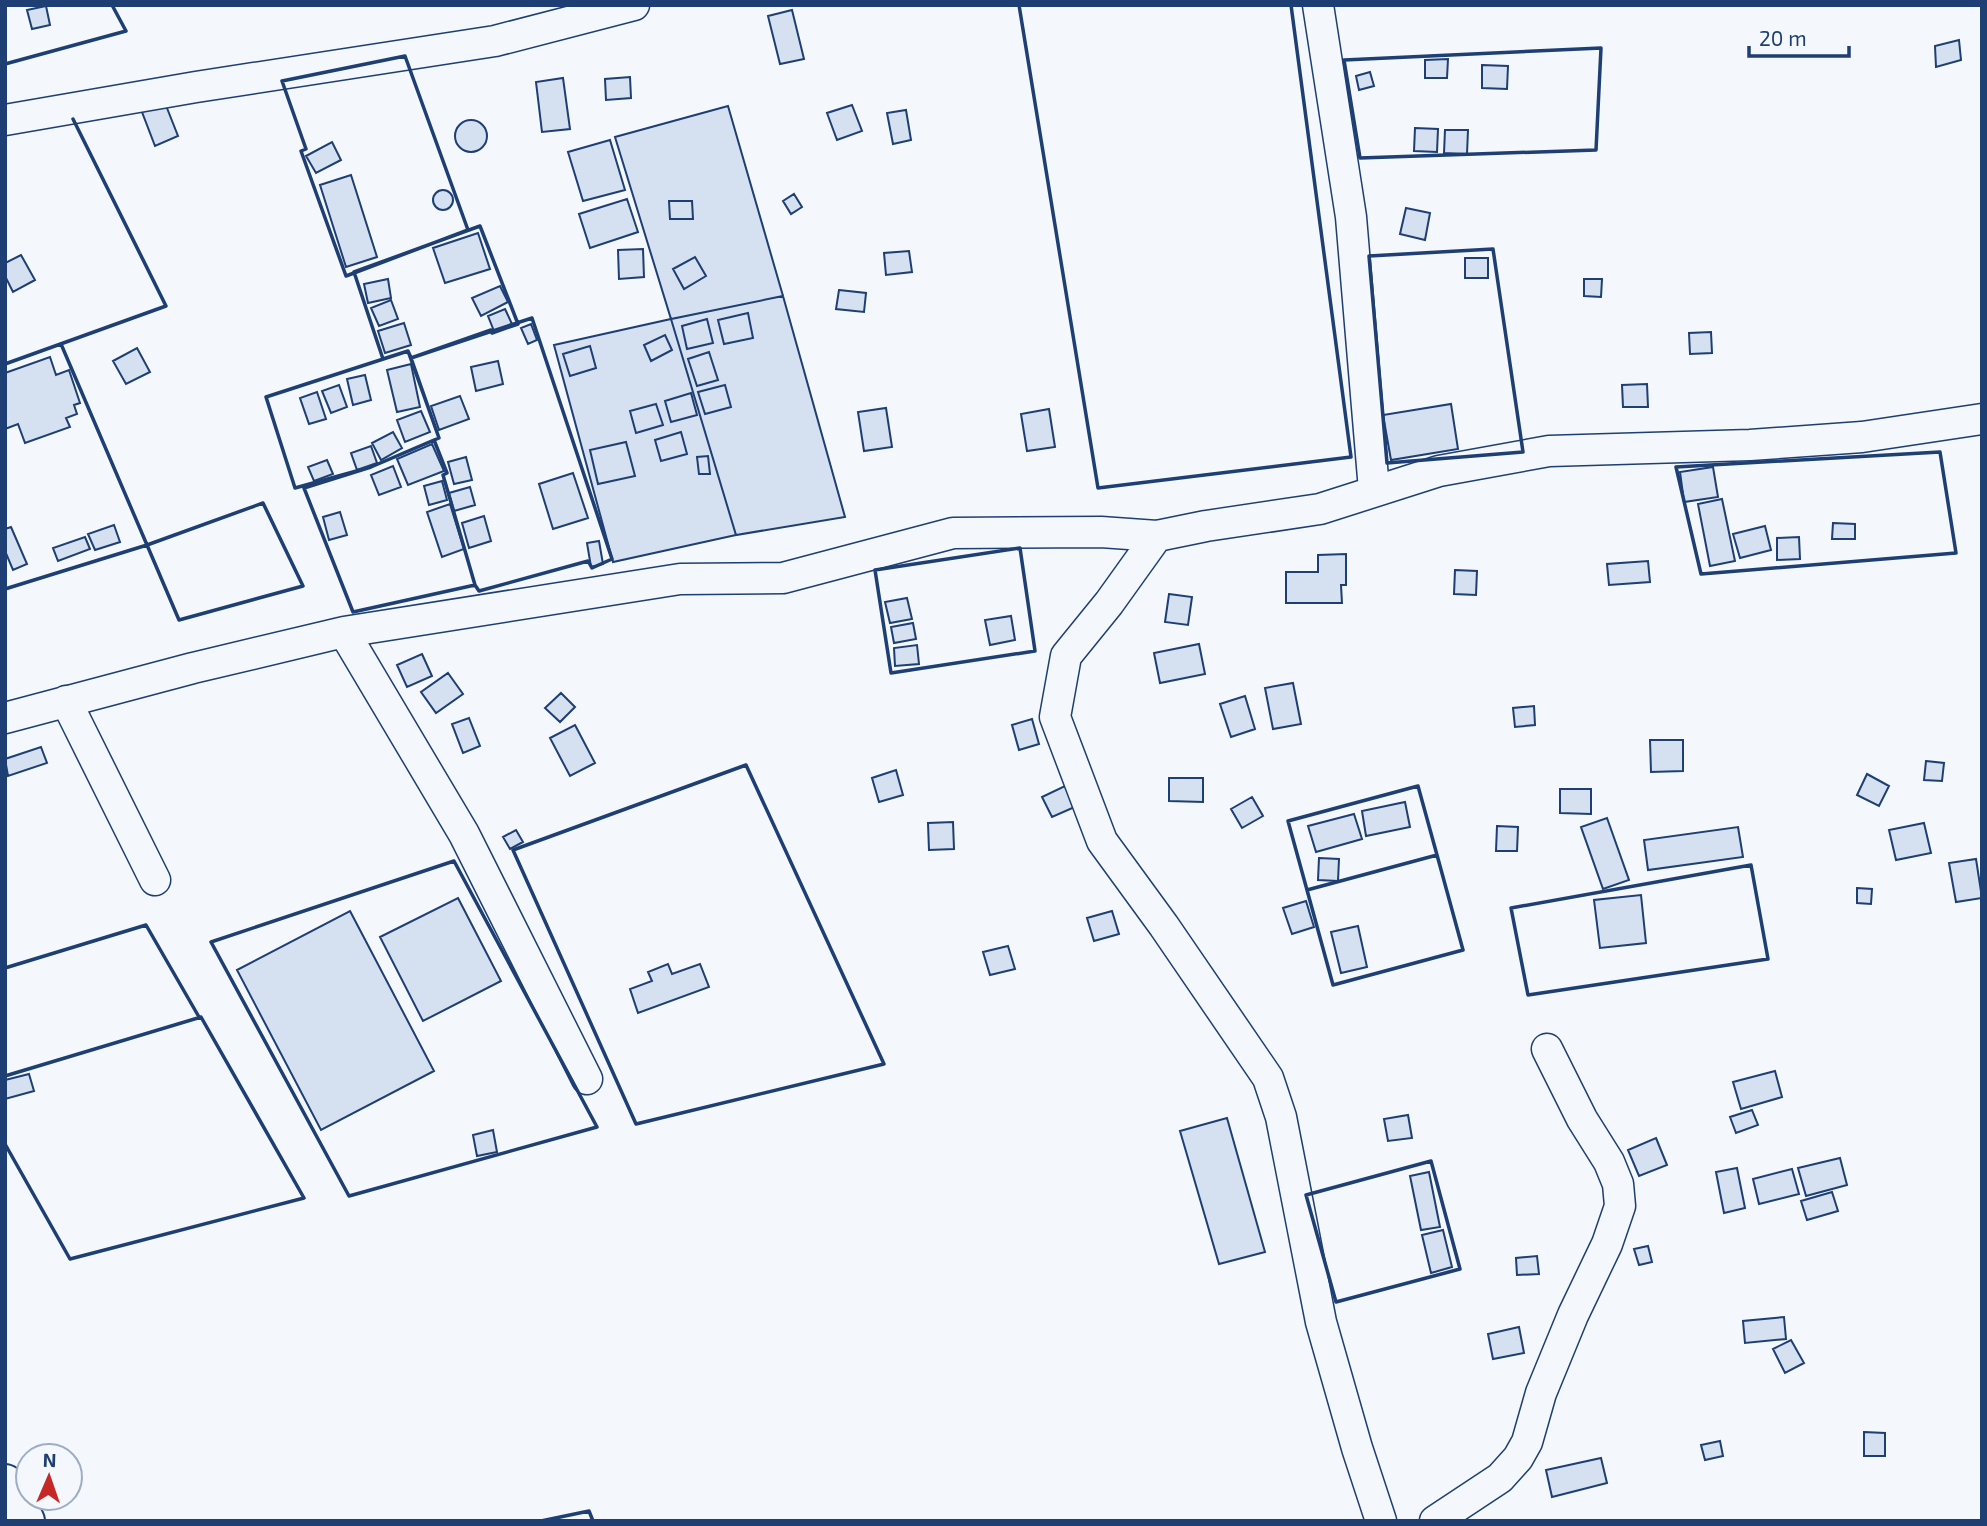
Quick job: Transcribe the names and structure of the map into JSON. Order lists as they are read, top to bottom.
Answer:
{
  "scale_bar": "20 m",
  "north": "top"
}
